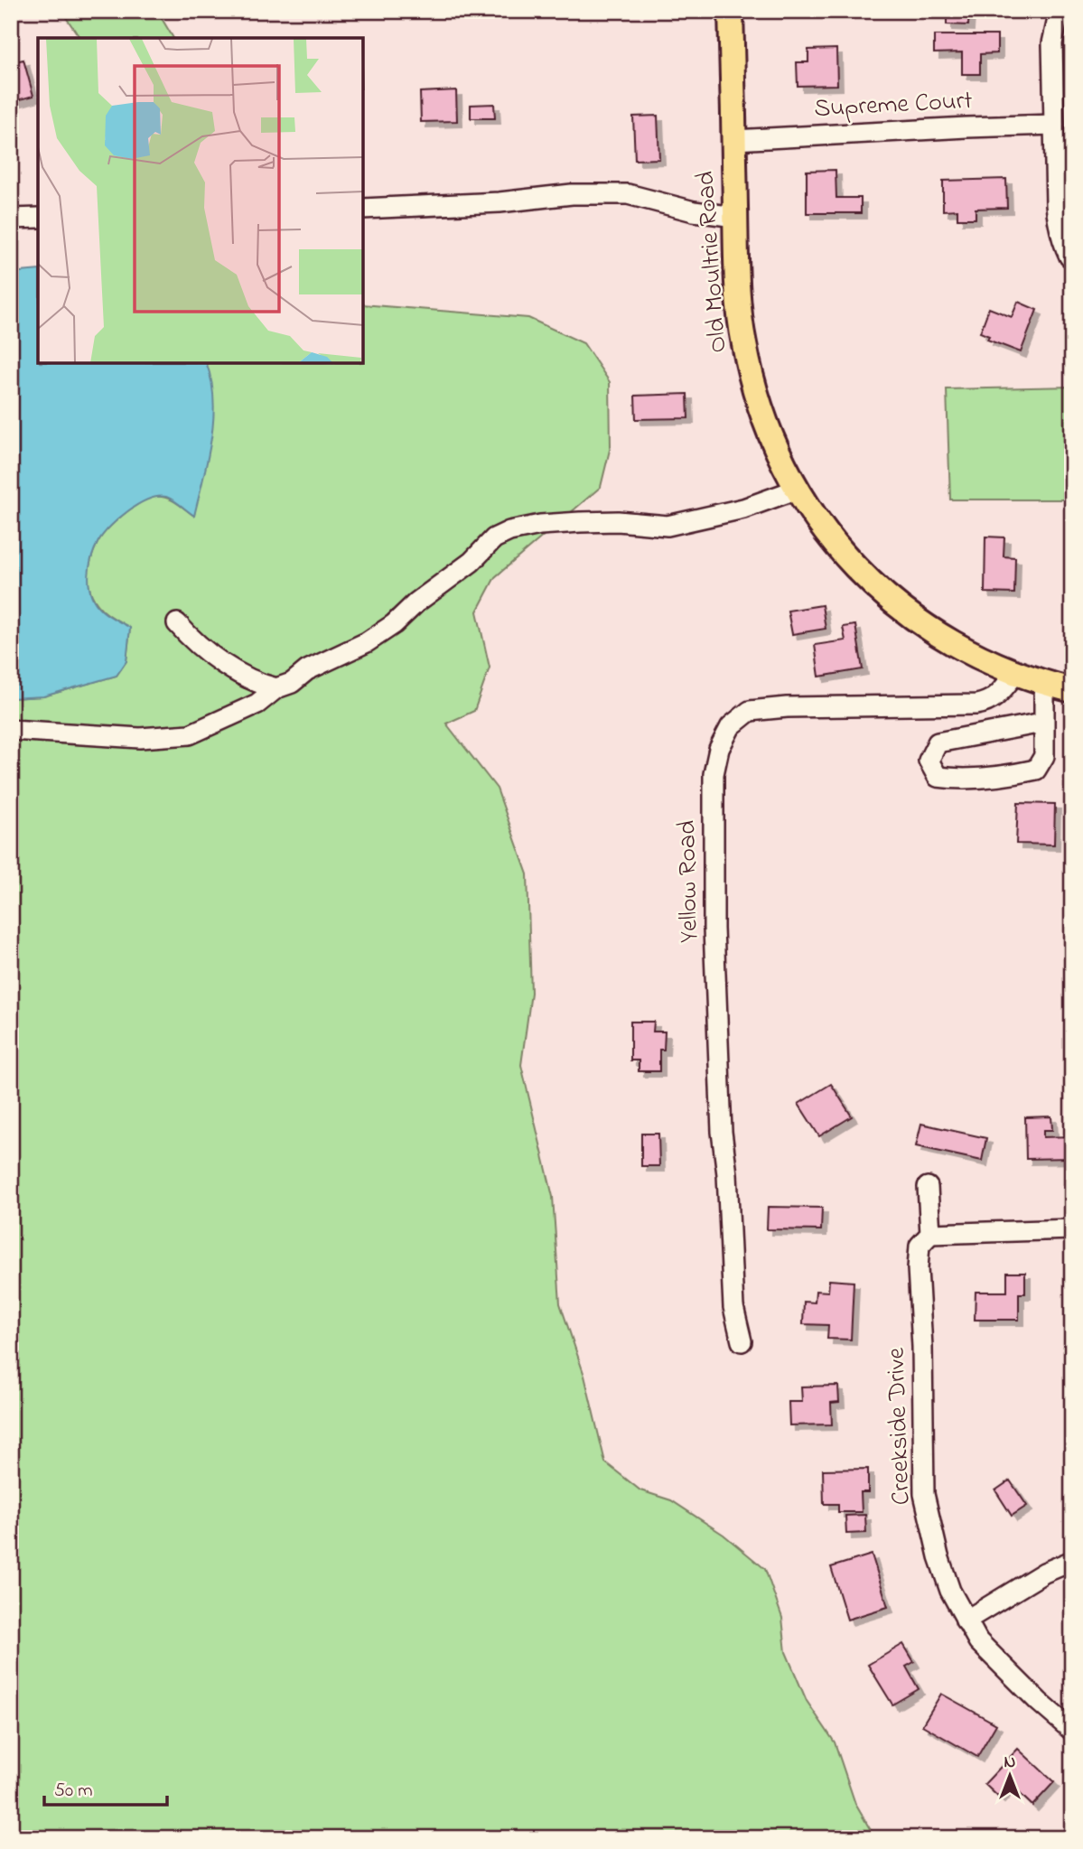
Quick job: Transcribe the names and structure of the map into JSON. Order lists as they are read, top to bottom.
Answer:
{
  "streets": {
    "main road": ["Old Moultrie Road"],
    "street": ["Supreme Court", "Yellow Road", "Creekside Drive"]
  },
  "crossings": [
    ["Supreme Court", "Old Moultrie Road"],
    ["Old Moultrie Road", "Yellow Road"]
  ],
  "scale_bar": "50 m",
  "north": "top"
}
